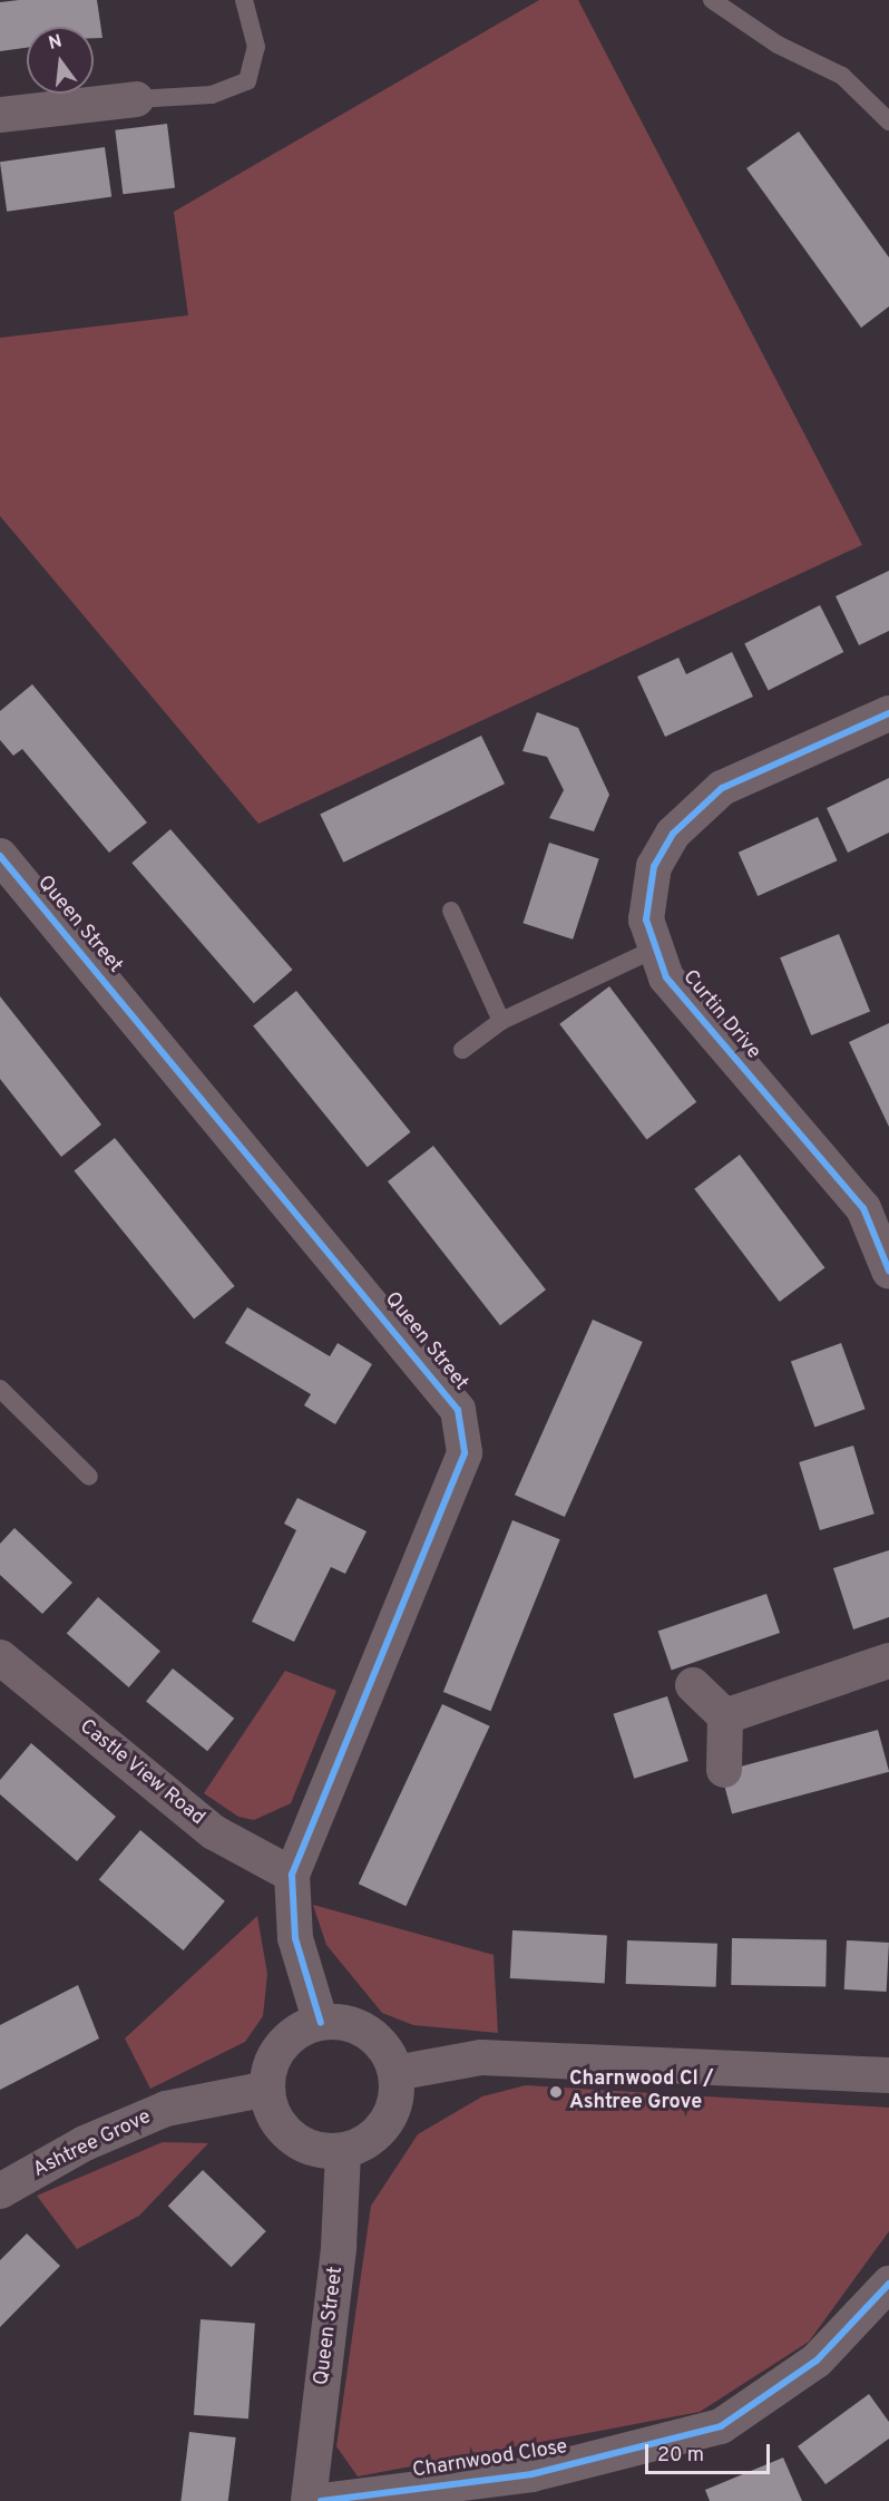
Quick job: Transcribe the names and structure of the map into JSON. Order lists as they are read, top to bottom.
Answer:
{
  "streets": {
    "street": [
      "Queen Street",
      "Curtin Drive",
      "Castle View Road",
      "Ashtree Grove",
      "Charnwood Close"
    ]
  },
  "crossings": [
    ["Queen Street", "Castle View Road"],
    ["Queen Street", "Ashtree Grove"]
  ],
  "places": ["Charnwood Cl / Ashtree Grove"],
  "scale_bar": "20 m",
  "north": "top"
}
